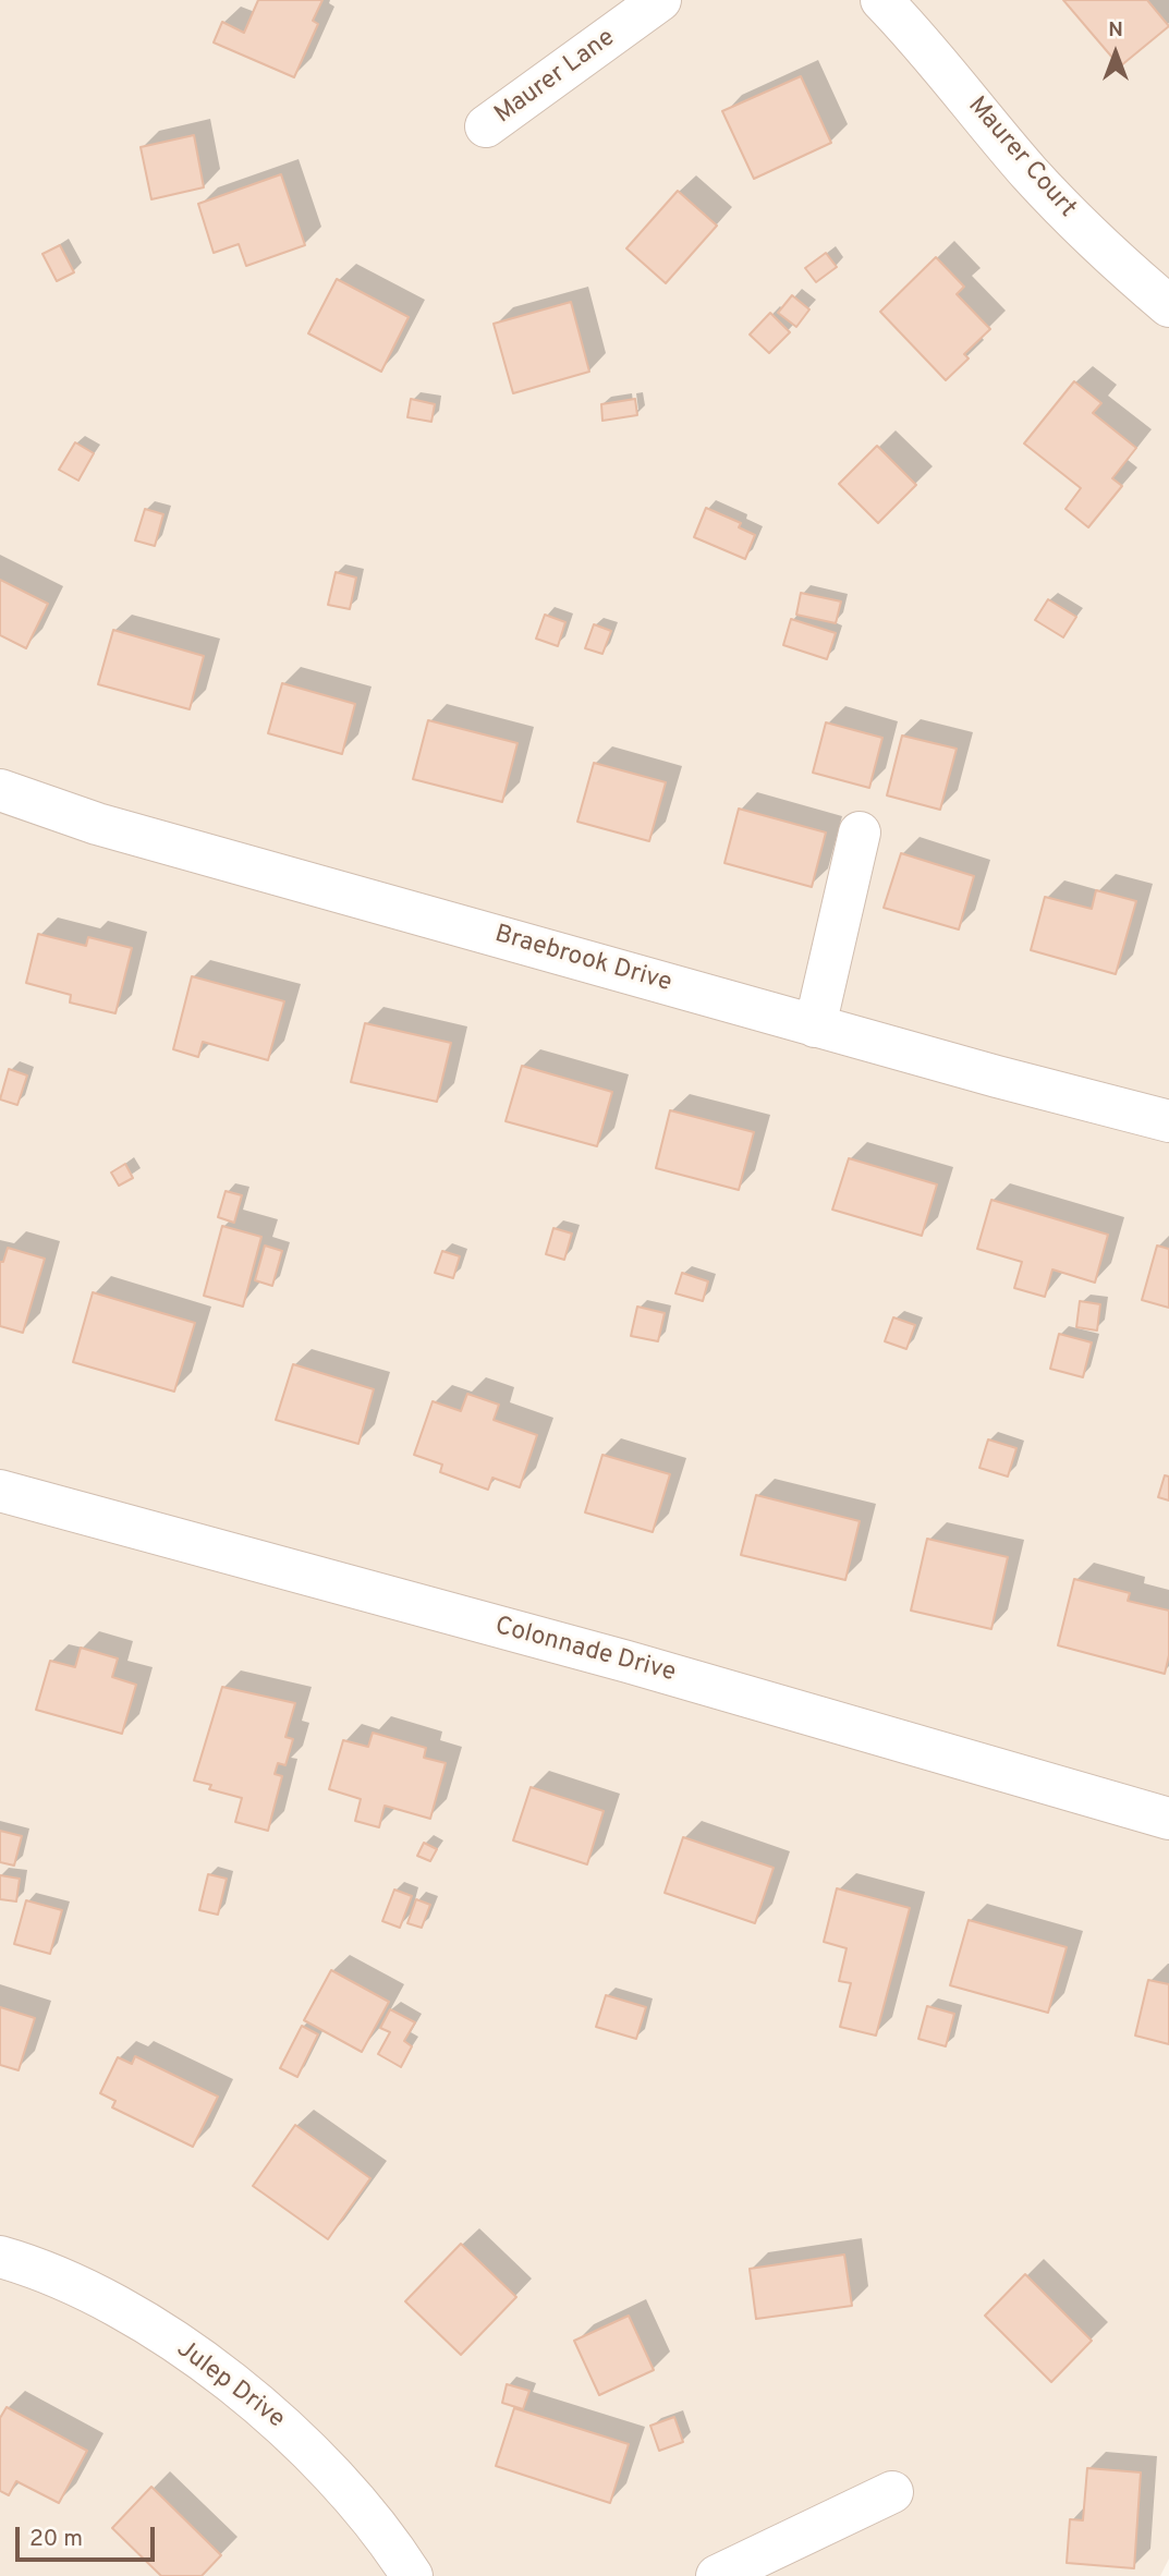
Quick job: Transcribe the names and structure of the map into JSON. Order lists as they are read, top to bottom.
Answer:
{
  "streets": {
    "street": [
      "Maurer Lane",
      "Maurer Court",
      "Braebrook Drive",
      "Colonnade Drive",
      "Julep Drive"
    ]
  },
  "scale_bar": "20 m",
  "north": "top"
}
